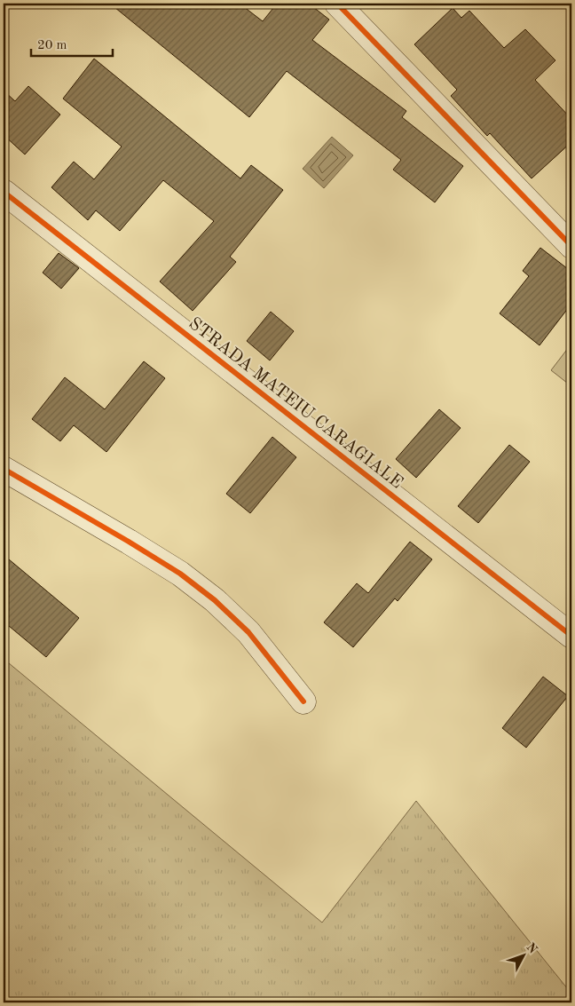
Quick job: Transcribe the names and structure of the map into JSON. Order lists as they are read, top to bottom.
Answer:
{
  "streets": {
    "street": ["STRADA MATEIU CARAGIALE"]
  },
  "scale_bar": "20 m",
  "north": "top right"
}
